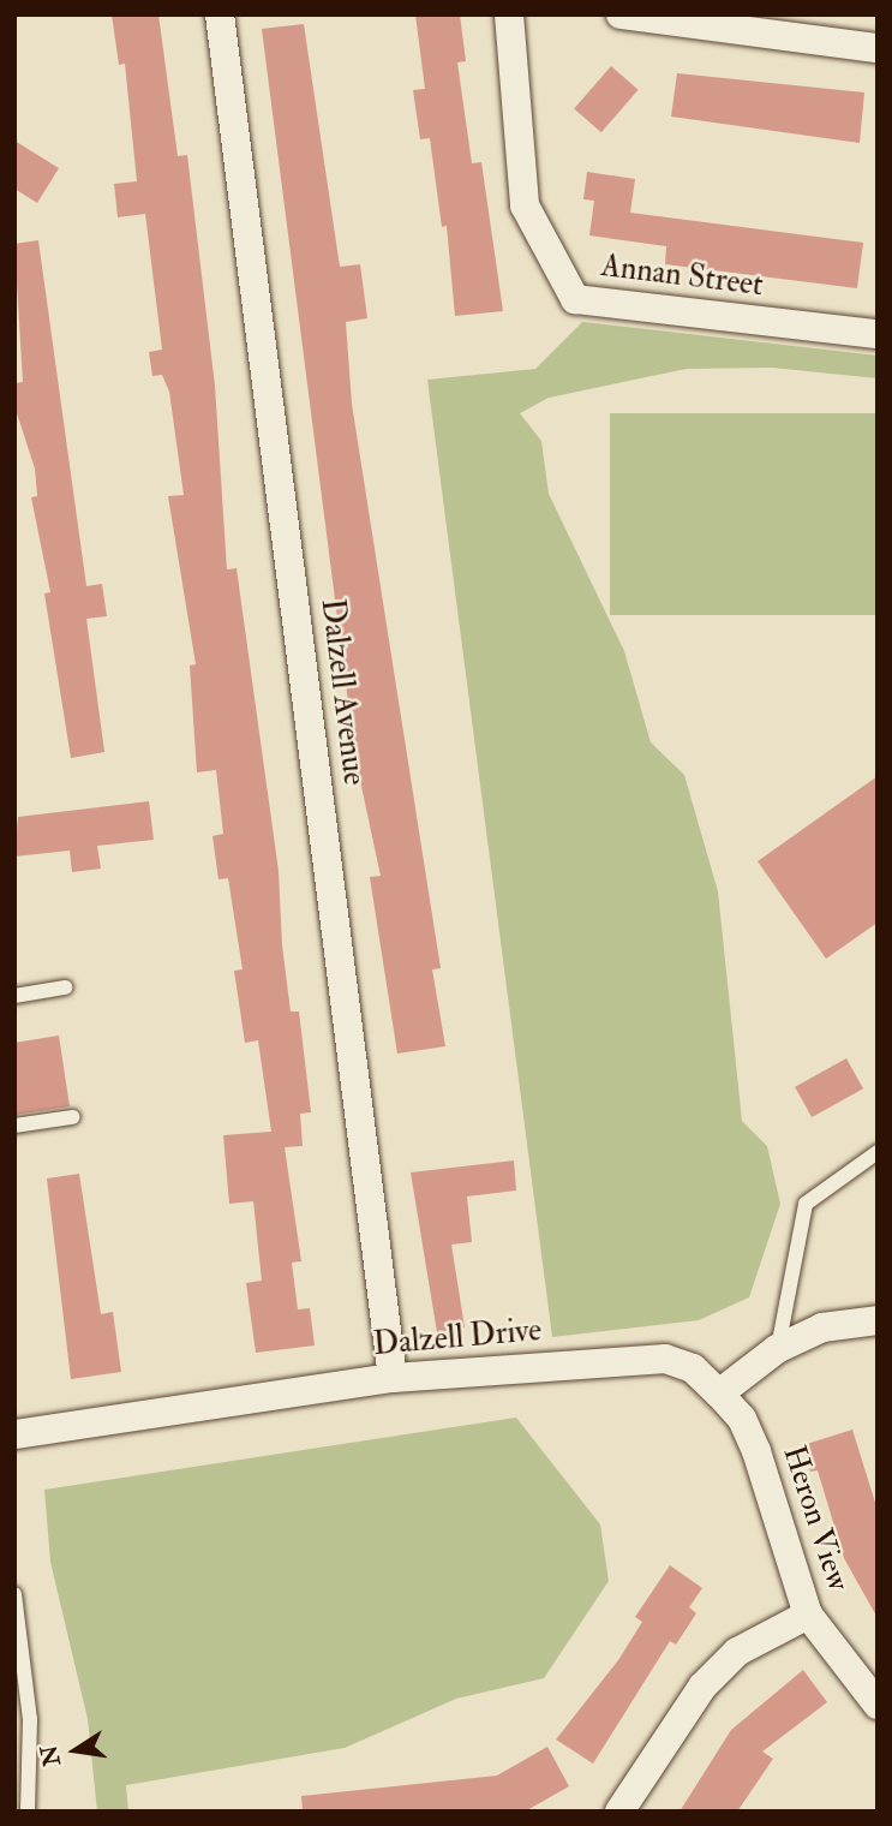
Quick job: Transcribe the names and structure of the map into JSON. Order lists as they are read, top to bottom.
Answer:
{
  "streets": {
    "street": [
      "Annan Street",
      "Dalzell Avenue",
      "Dalzell Drive",
      "Heron View"
    ]
  },
  "crossings": [
    ["Dalzell Avenue", "Dalzell Drive"],
    ["Dalzell Drive", "Heron View"]
  ],
  "north": "left"
}
